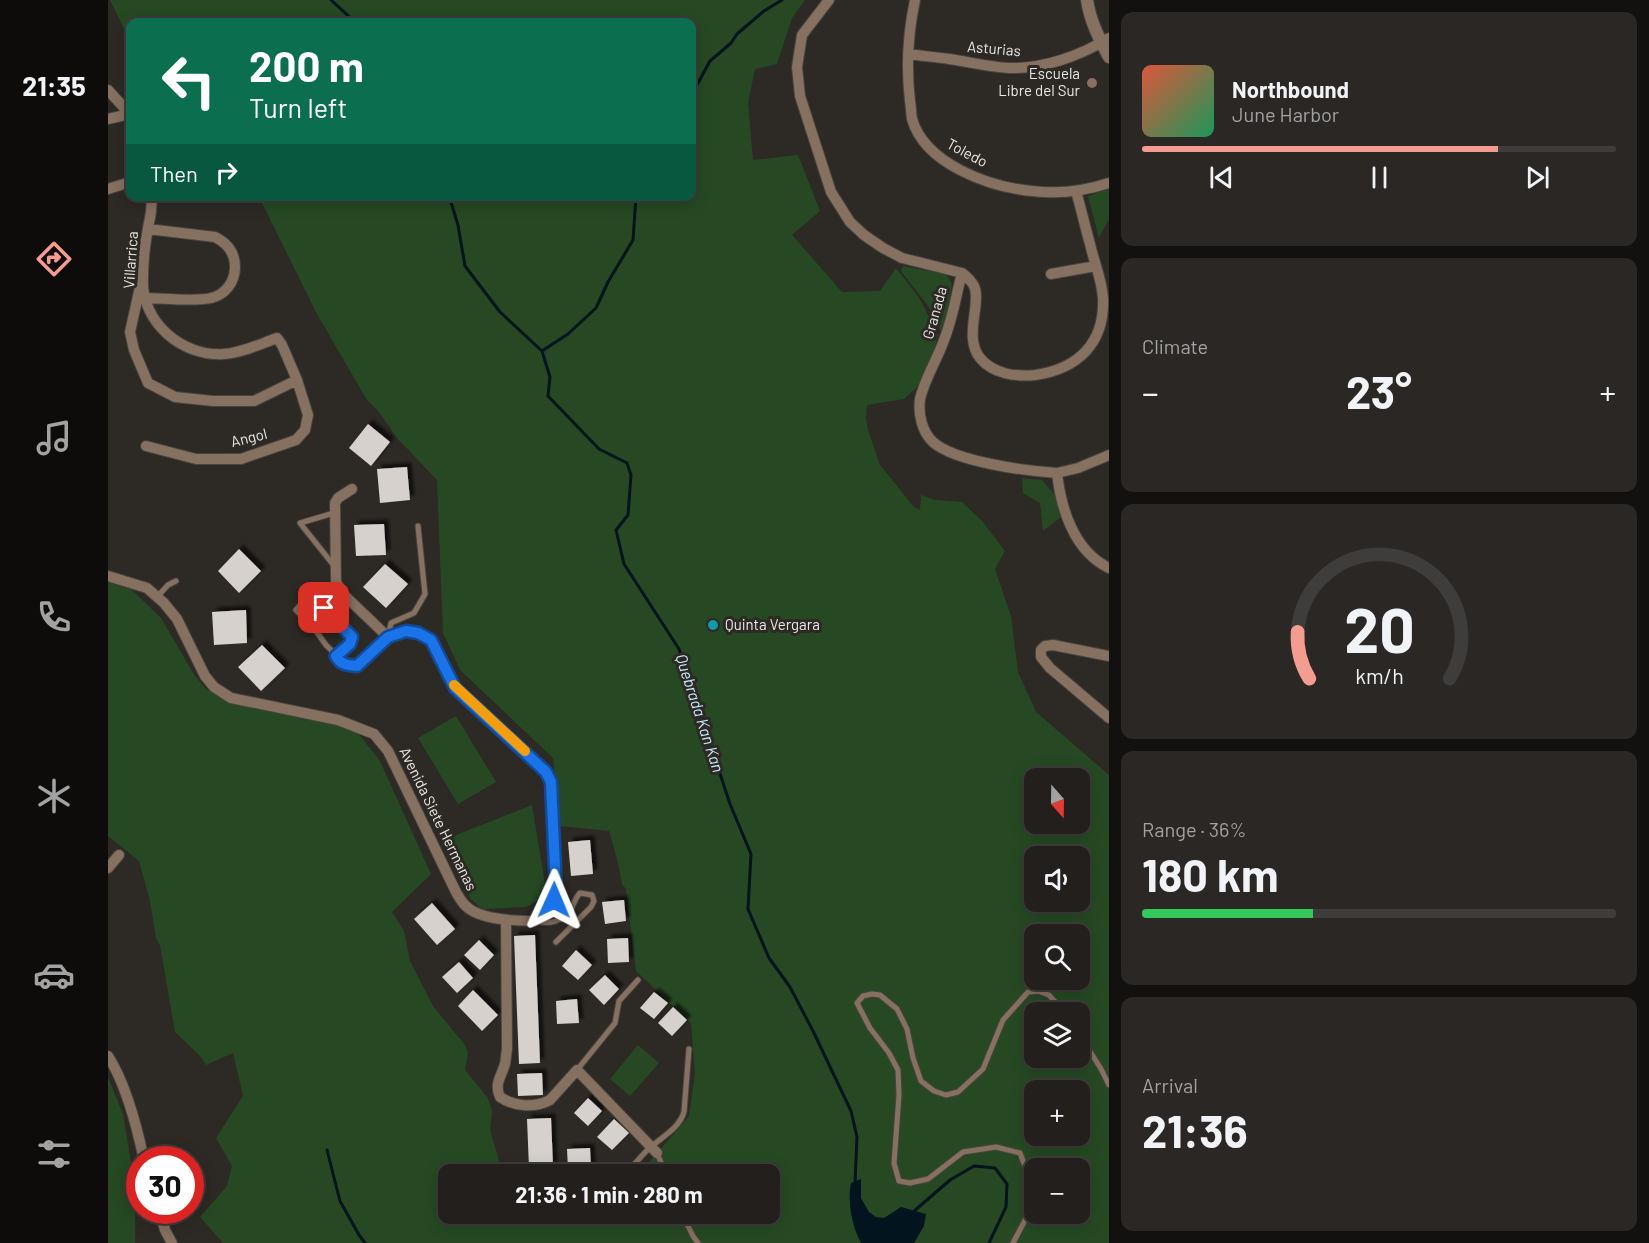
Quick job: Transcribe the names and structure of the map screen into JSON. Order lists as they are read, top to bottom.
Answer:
{
  "streets": {
    "street": [
      "Asturias",
      "Toledo",
      "Villarrica",
      "Granada",
      "Angol",
      "Avenida Siete Hermanas"
    ]
  },
  "crossings": [
    ["Asturias", "Toledo"],
    ["Villarrica", "Angol"]
  ],
  "water": ["Quebrada Kan Kan"],
  "places": ["Escuela Libre del Sur", "Quinta Vergara"],
  "north": "bottom",
  "page": {
    "tabs": "21:35",
    "turn": ["200 m", "Turn left"],
    "song": ["Northbound", "June Harbor"],
    "then": "Then",
    "tile": [
      "Climate",
      ["Range · 36%", "180 km"],
      ["Arrival", "21:36"]
    ],
    "heat": ["−", "23°", "+"],
    "map_buttons": ["+", "−"],
    "limit": "30",
    "trip": "21:36 · 1 min · 280 m",
    "gauge": ["20", "km/h"]
  }
}
